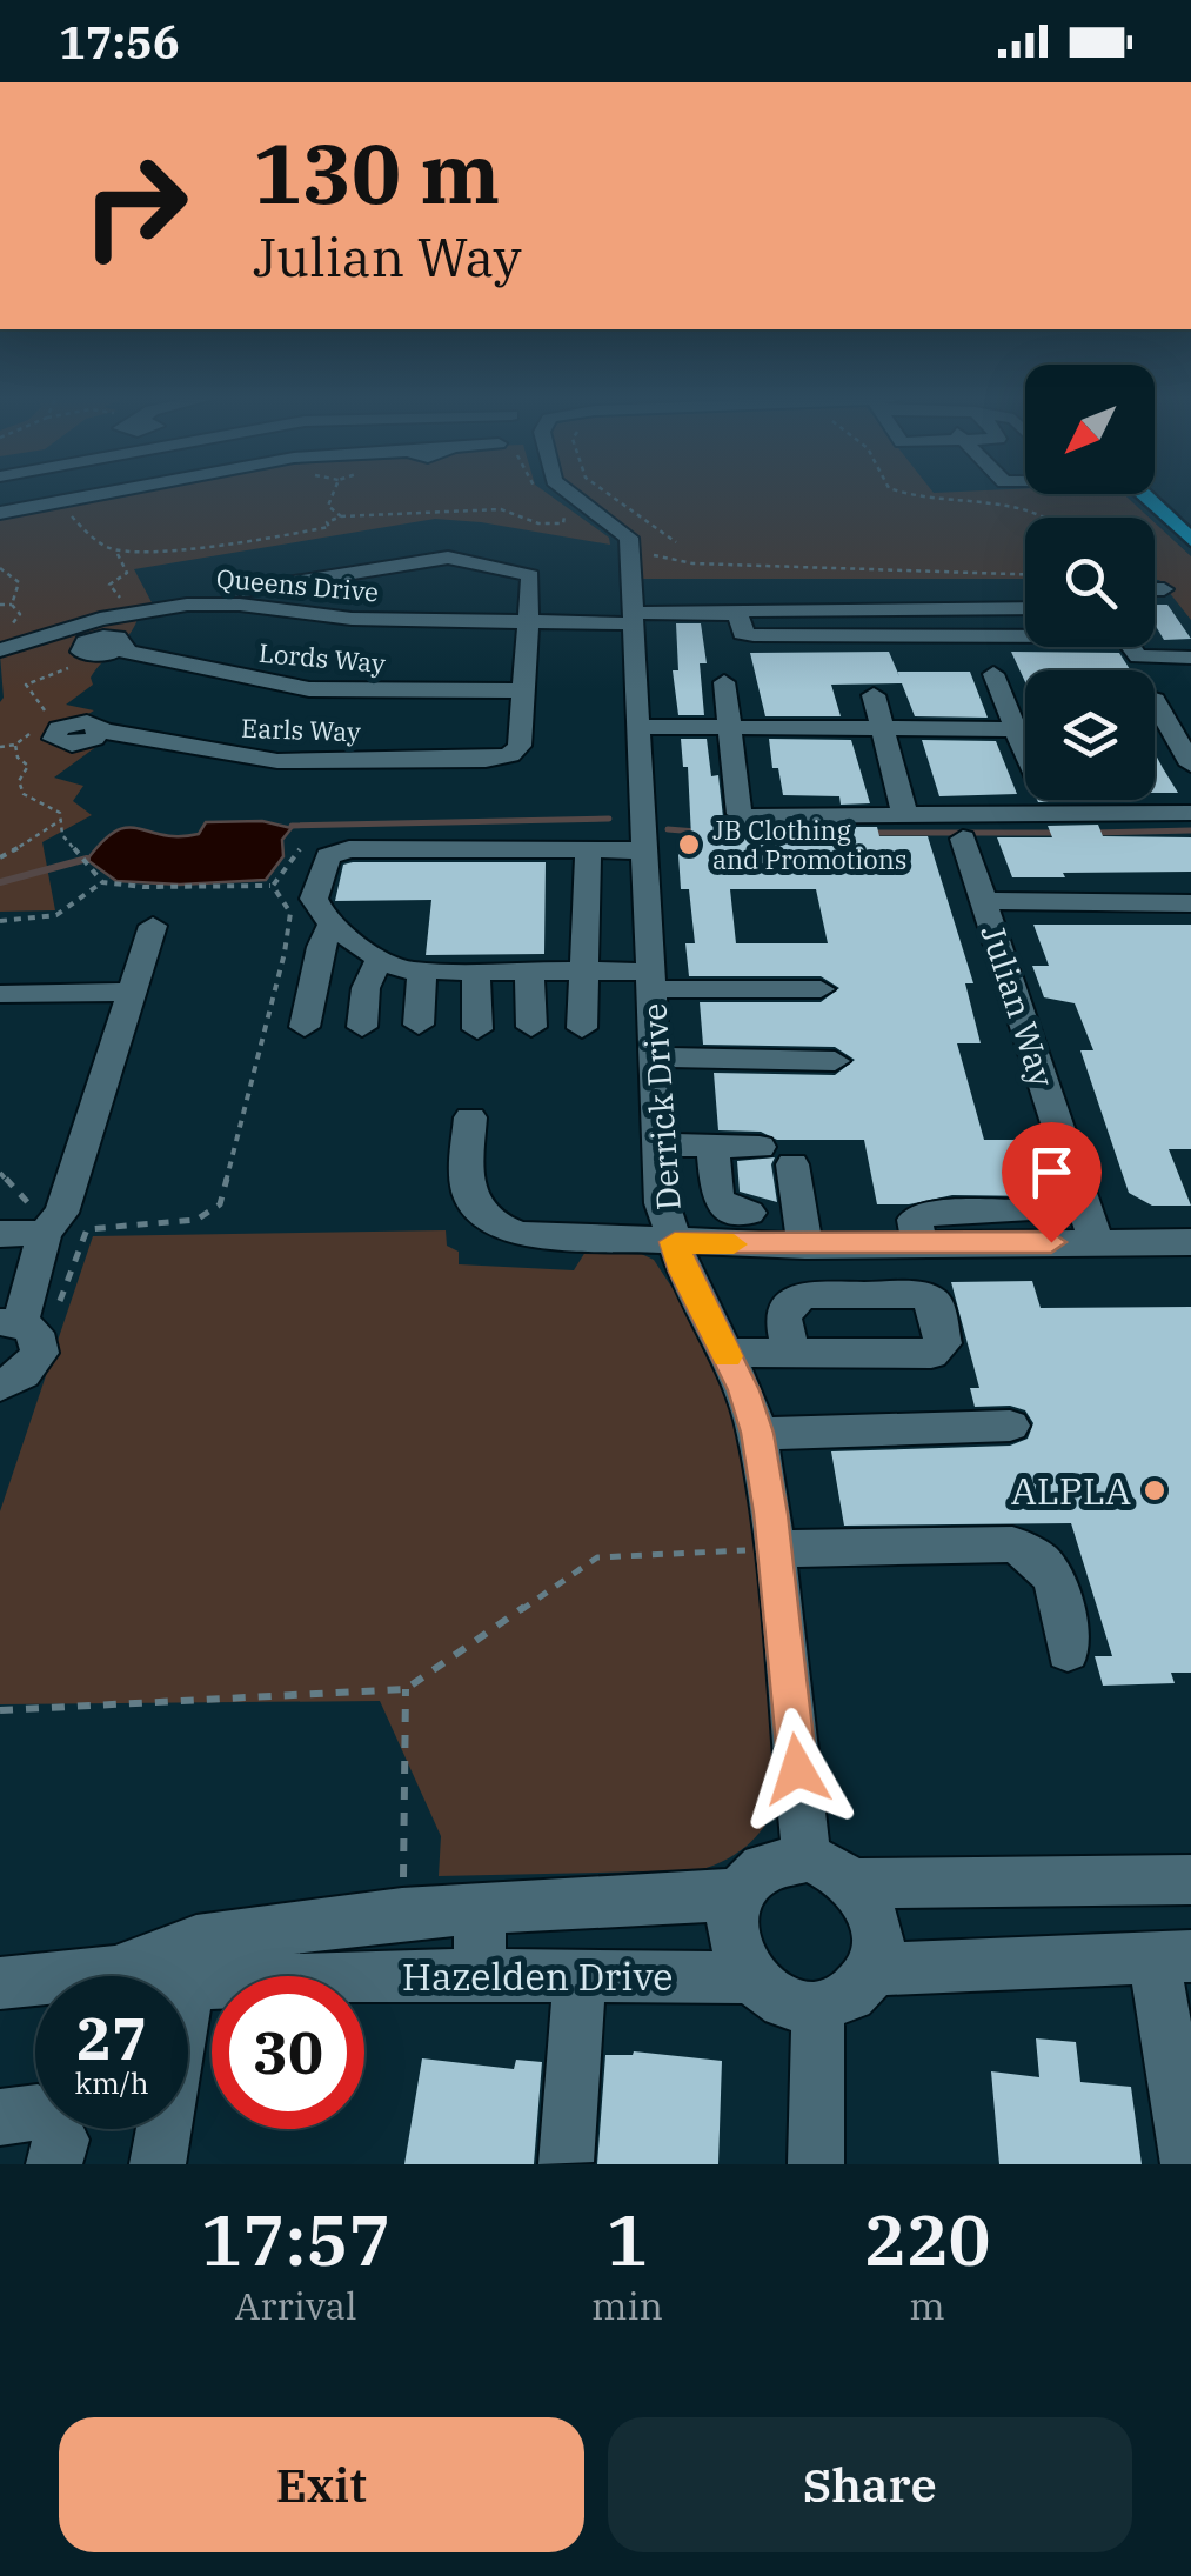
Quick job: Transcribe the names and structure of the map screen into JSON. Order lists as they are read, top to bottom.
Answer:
{
  "streets": {
    "street": [
      "Queens Drive",
      "Lords Way",
      "Earls Way",
      "Julian Way",
      "Derrick Drive",
      "Hazelden Drive"
    ]
  },
  "crossings": [
    ["Queens Drive", "Derrick Drive"],
    ["Lords Way", "Earls Way"],
    ["Derrick Drive", "Hazelden Drive"]
  ],
  "places": ["JB Clothing and Promotions", "ALPLA"],
  "north": "bottom left",
  "page": {
    "status": "17:56",
    "turn": ["130 m", "Julian Way"],
    "speed": "27 km/h",
    "limit": "30",
    "eta": [
      "17:57",
      "Arrival",
      "1",
      "min",
      "220",
      "m"
    ],
    "buttons": ["Exit", "Share"]
  }
}
